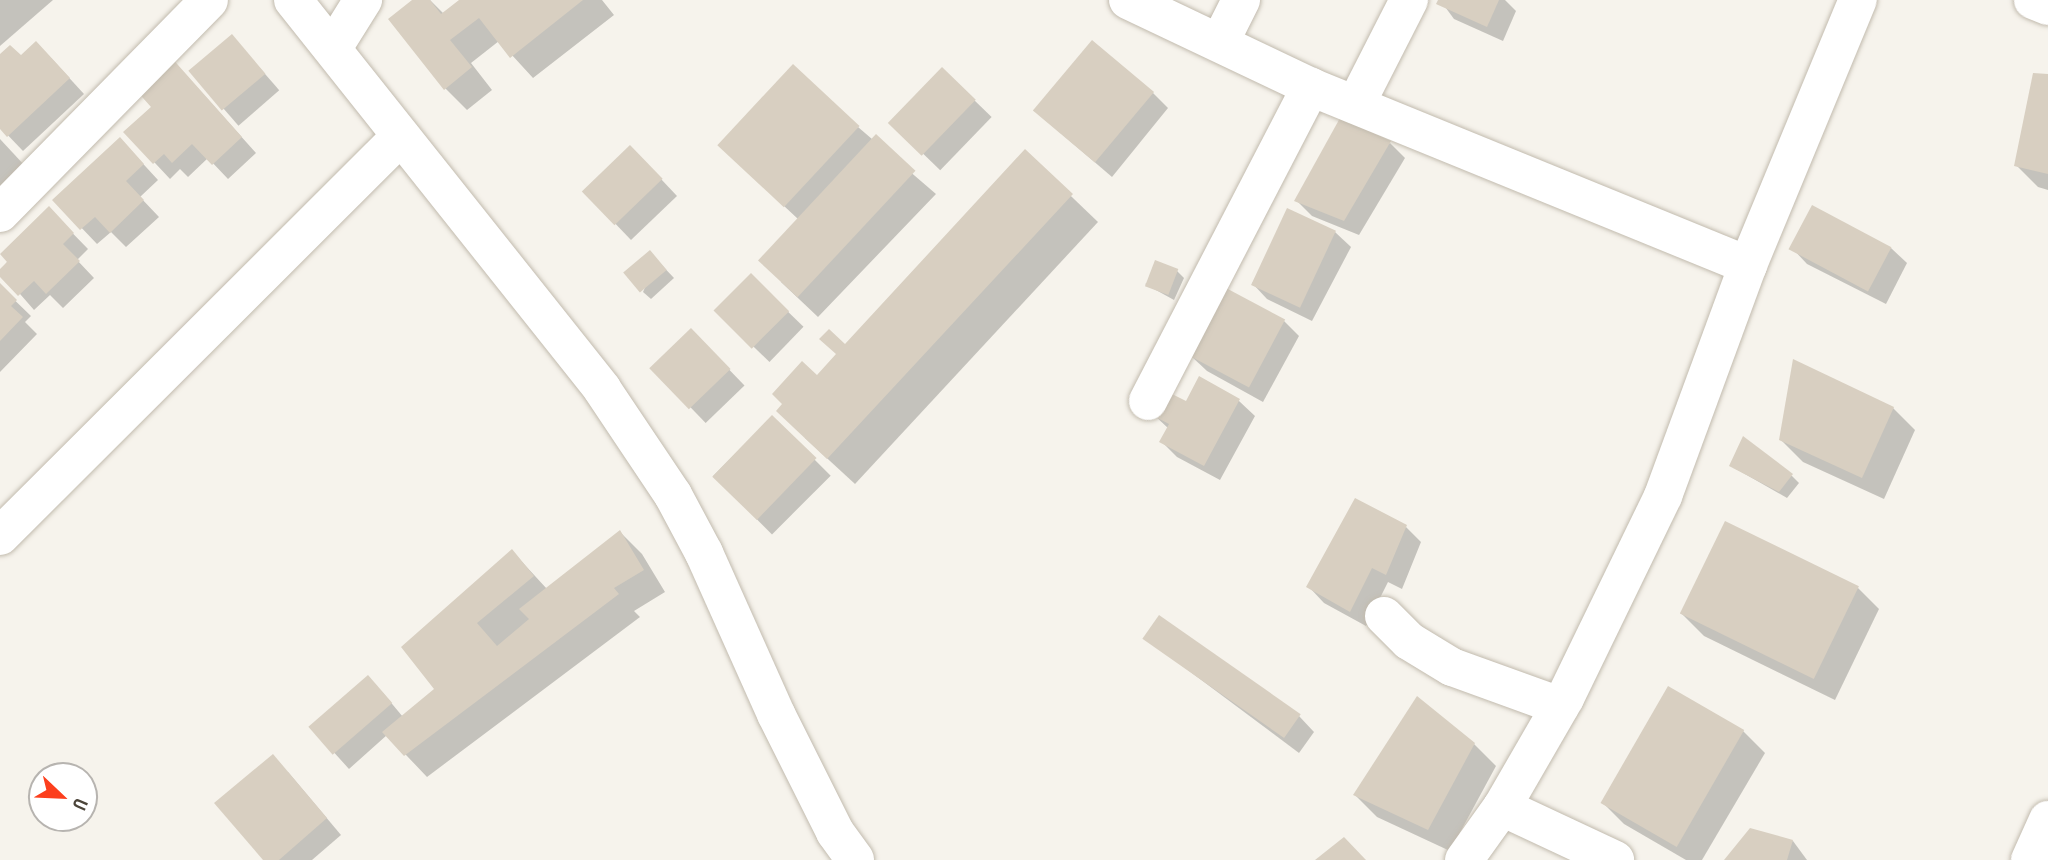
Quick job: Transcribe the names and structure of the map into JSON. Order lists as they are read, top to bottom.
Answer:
{
  "north": "bottom right"
}
